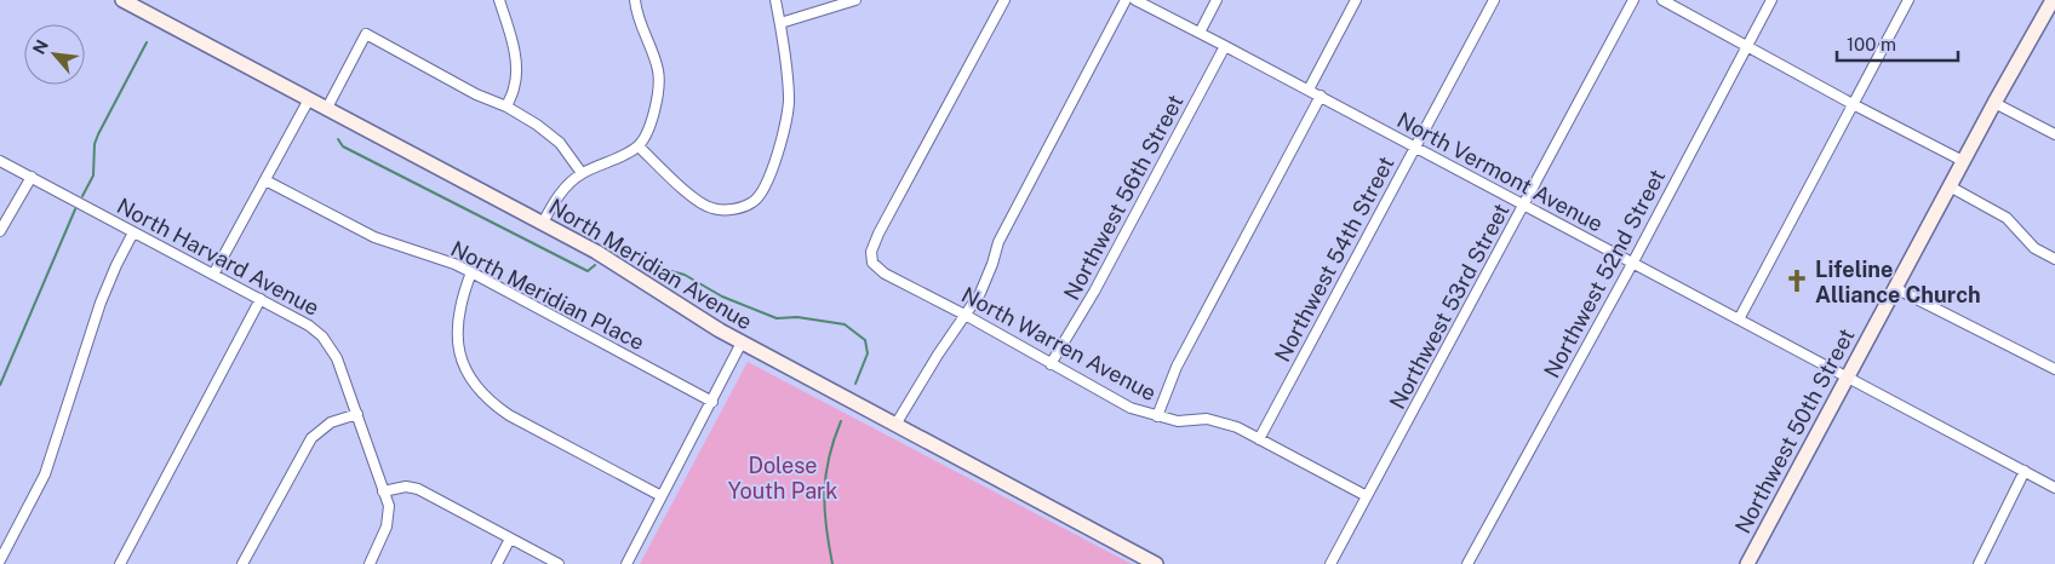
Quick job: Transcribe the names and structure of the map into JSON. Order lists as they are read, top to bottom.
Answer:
{
  "streets": {
    "main road": ["North Meridian Avenue", "Northwest 50th Street"],
    "street": [
      "North Vermont Avenue",
      "Northwest 56th Street",
      "North Harvard Avenue",
      "Northwest 54th Street",
      "Northwest 52nd Street",
      "North Meridian Place",
      "Northwest 53rd Street",
      "North Warren Avenue"
    ]
  },
  "crossings": [
    ["North Vermont Avenue", "Northwest 56th Street"],
    ["North Vermont Avenue", "Northwest 54th Street"],
    ["North Vermont Avenue", "Northwest 52nd Street"],
    ["North Vermont Avenue", "Northwest 53rd Street"],
    ["North Vermont Avenue", "Northwest 50th Street"],
    ["Northwest 56th Street", "North Warren Avenue"],
    ["Northwest 54th Street", "North Warren Avenue"],
    ["Northwest 53rd Street", "North Warren Avenue"]
  ],
  "parks": ["Dolese Youth Park"],
  "places": {
    "church": ["Lifeline Alliance Church"]
  },
  "scale_bar": "100 m",
  "north": "top left"
}
